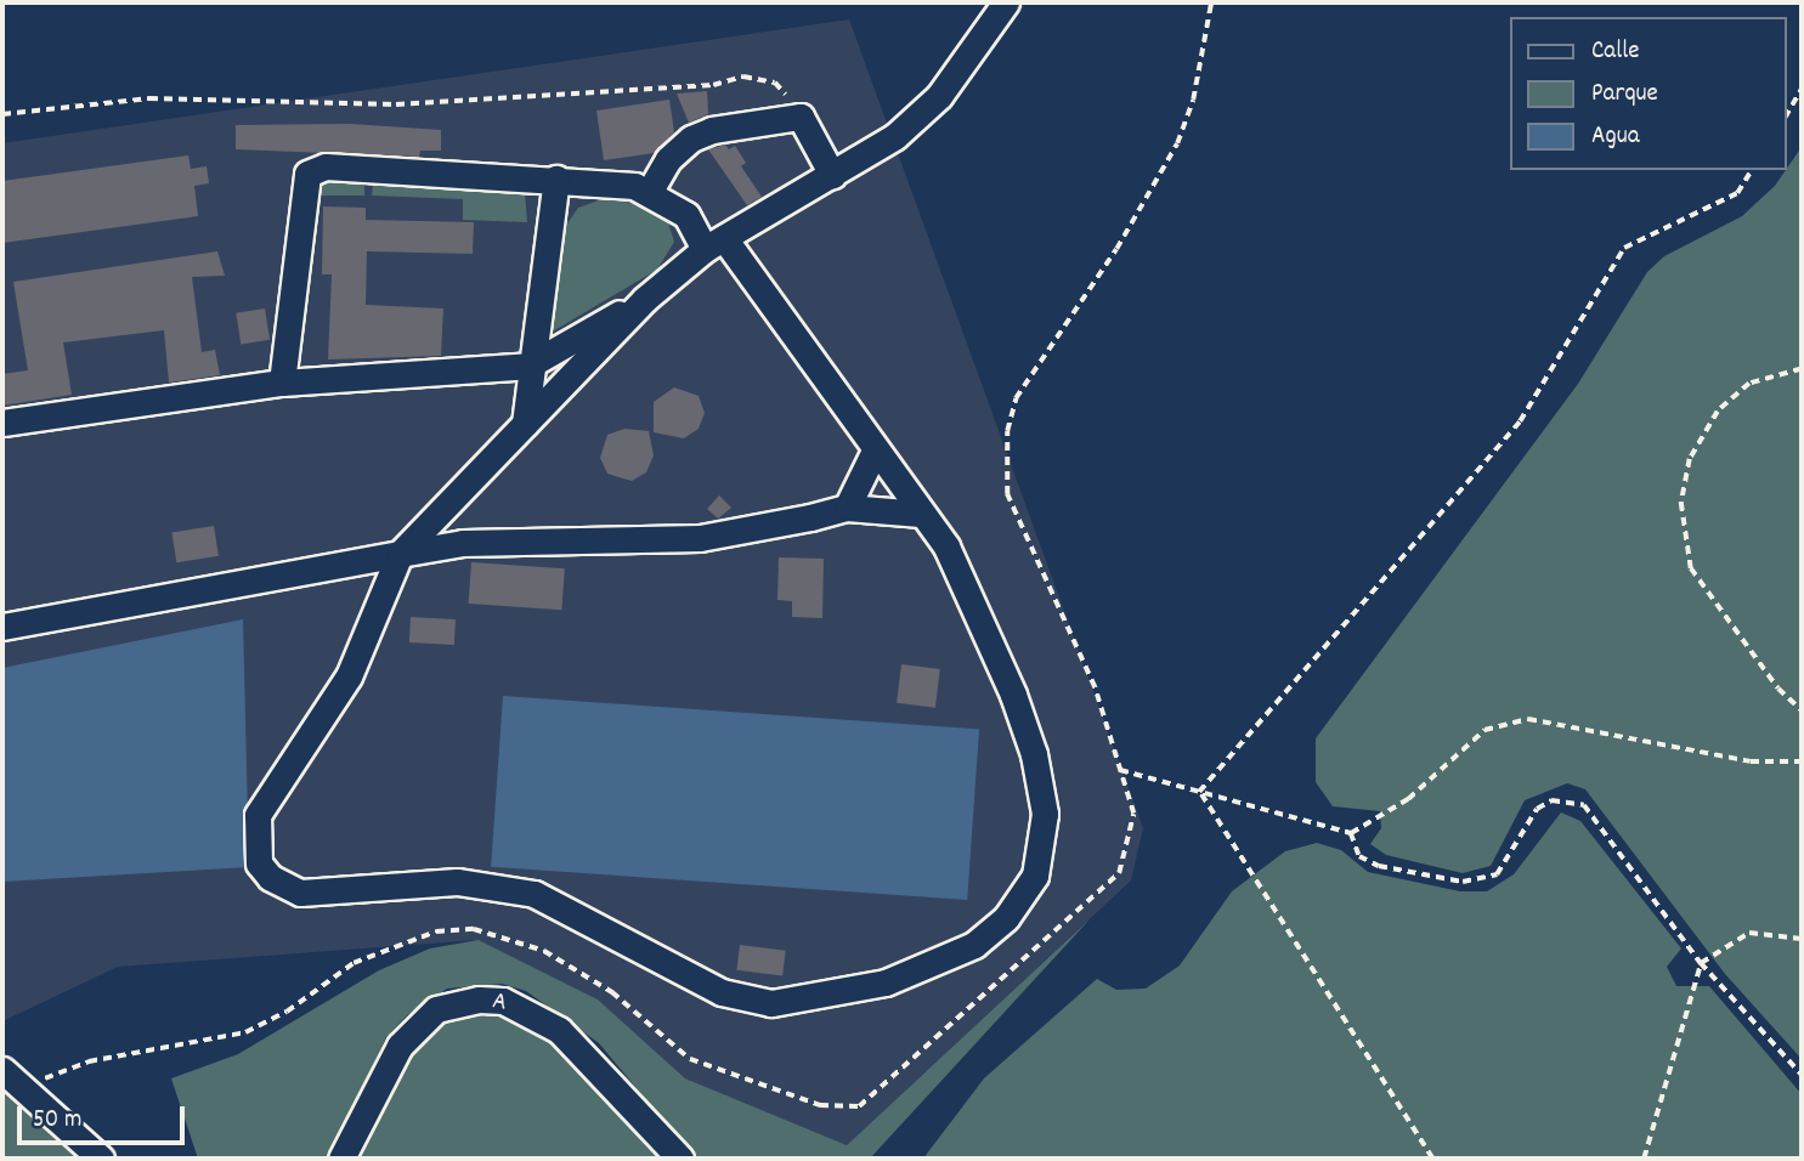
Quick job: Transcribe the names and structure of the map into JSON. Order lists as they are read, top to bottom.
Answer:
{
  "streets": {
    "street": ["A"]
  },
  "legend": ["Calle", "Parque", "Agua"],
  "scale_bar": "50 m"
}
